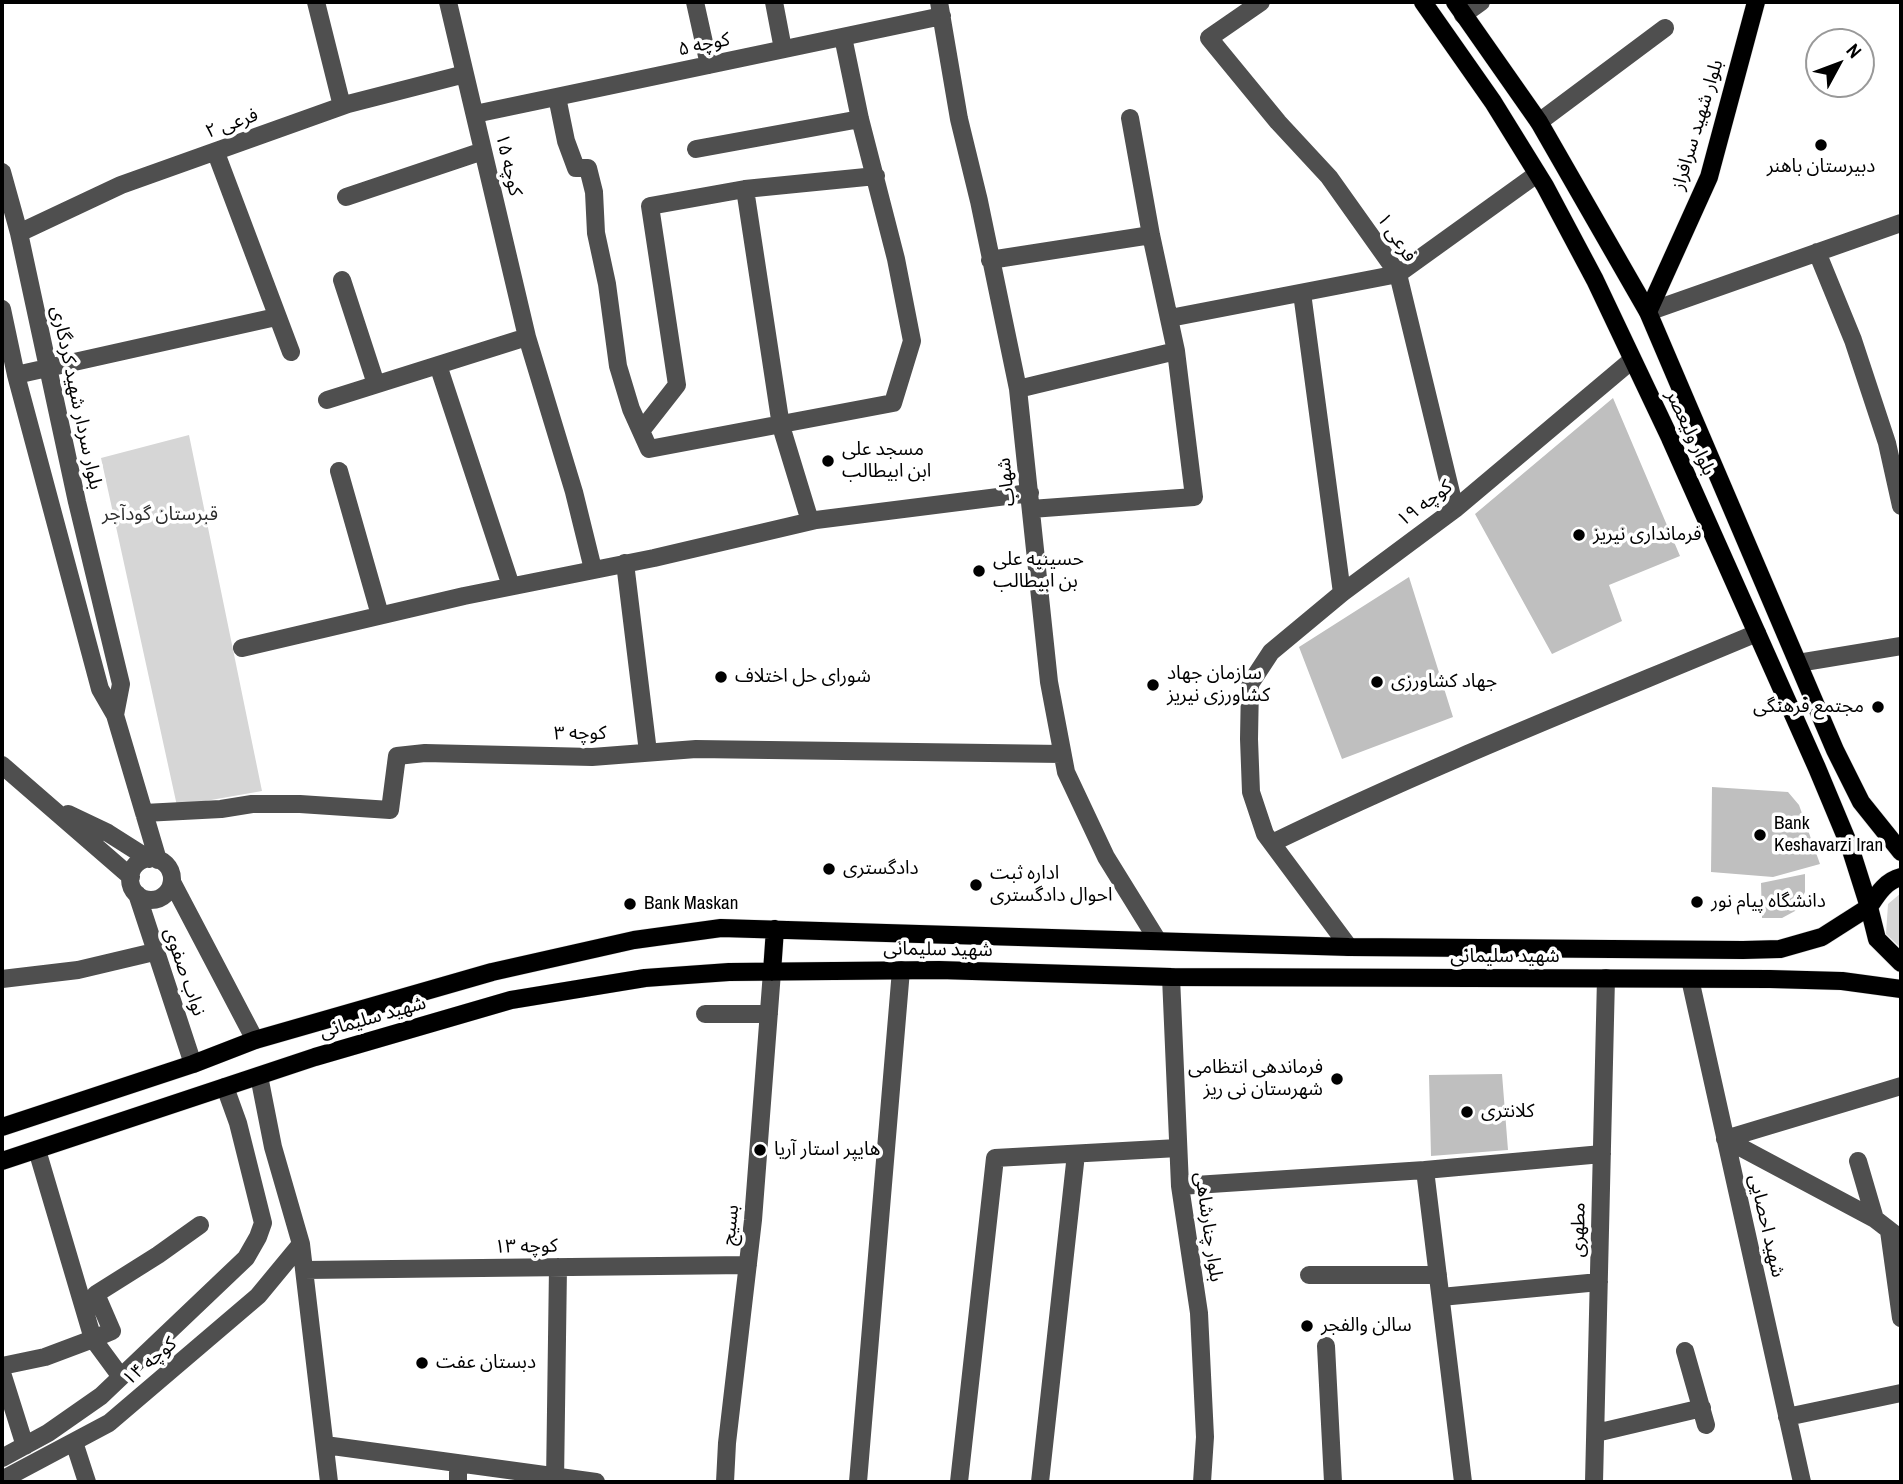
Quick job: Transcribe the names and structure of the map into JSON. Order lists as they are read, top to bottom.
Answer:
{
  "streets": {
    "main road": ["بلوار شهید سرافراز", "بلوار ولیعصر", "شهید سلیمانی"],
    "street": [
      "کوچه ۵",
      "فرعی ۲",
      "کوچه ۱۵",
      "فرعی ۱",
      "بلوار سردار شهید کردگاری",
      "شهاب",
      "کوچه ۱۹",
      "کوچه ۳",
      "نواب صفوی",
      "بسیج",
      "شهید احصایی",
      "بلوار چنارشاهی",
      "مطهری",
      "کوچه ۱۳",
      "کوچه ۱۴"
    ]
  },
  "crossings": [
    ["کوچه ۵", "کوچه ۱۵"],
    ["کوچه ۵", "شهاب"],
    ["فرعی ۲", "کوچه ۱۵"],
    ["فرعی ۲", "بلوار سردار شهید کردگاری"],
    ["بلوار شهید سرافراز", "بلوار ولیعصر"],
    ["فرعی ۱", "کوچه ۱۹"],
    ["بلوار سردار شهید کردگاری", "کوچه ۳"],
    ["بلوار سردار شهید کردگاری", "نواب صفوی"],
    ["بلوار ولیعصر", "کوچه ۱۹"],
    ["بلوار ولیعصر", "شهید سلیمانی"],
    ["شهاب", "کوچه ۳"],
    ["شهاب", "شهید سلیمانی"],
    ["شهید سلیمانی", "نواب صفوی"],
    ["شهید سلیمانی", "بسیج"],
    ["شهید سلیمانی", "شهید احصایی"],
    ["شهید سلیمانی", "بلوار چنارشاهی"],
    ["شهید سلیمانی", "مطهری"],
    ["شهید سلیمانی", "کوچه ۱۴"],
    ["بسیج", "کوچه ۱۳"]
  ],
  "parks": ["قبرستان گودآجر"],
  "places": [
    "دبیرستان باهنر",
    "مسجد علی ابن ابیطالب",
    "فرمانداری نیریز",
    "حسینیه علی بن ابیطالب",
    "شورای حل اختلاف",
    "جهاد کشاورزی",
    "سازمان جهاد کشاورزی نیریز",
    "مجتمع فرهنگی",
    "Bank Keshavarzi Iran",
    "دادگستری",
    "اداره ثبت احوال دادگستری",
    "دانشگاه پیام نور",
    "Bank Maskan",
    "فرماندهی انتظامی شهرستان نی ریز",
    "کلانتری",
    "هایپر استار آریا",
    "سالن والفجر",
    "دبستان عفت"
  ],
  "north": "top right"
}
